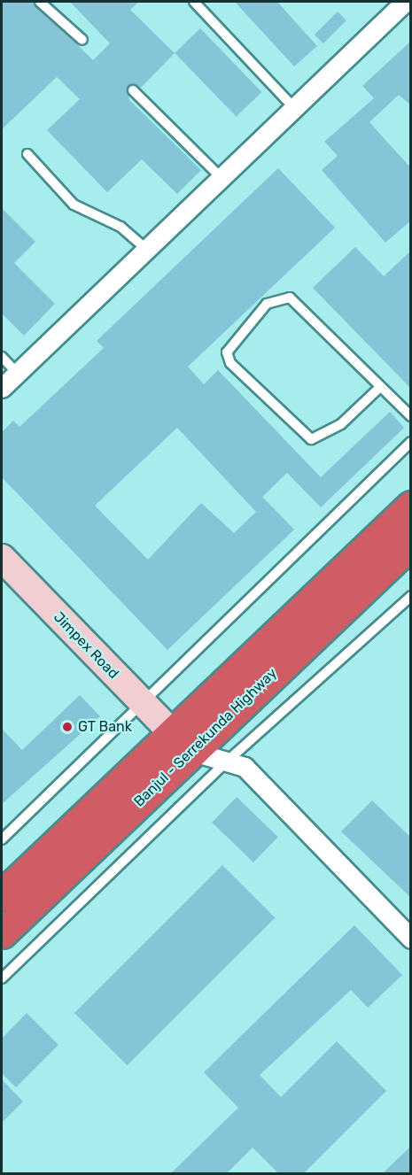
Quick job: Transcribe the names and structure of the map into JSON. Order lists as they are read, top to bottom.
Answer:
{
  "streets": {
    "highway": ["Banjul - Serrekunda Highway"],
    "street": ["Jimpex Road"]
  },
  "crossings": [
    ["Jimpex Road", "Banjul - Serrekunda Highway"]
  ],
  "places": ["GT Bank"]
}
